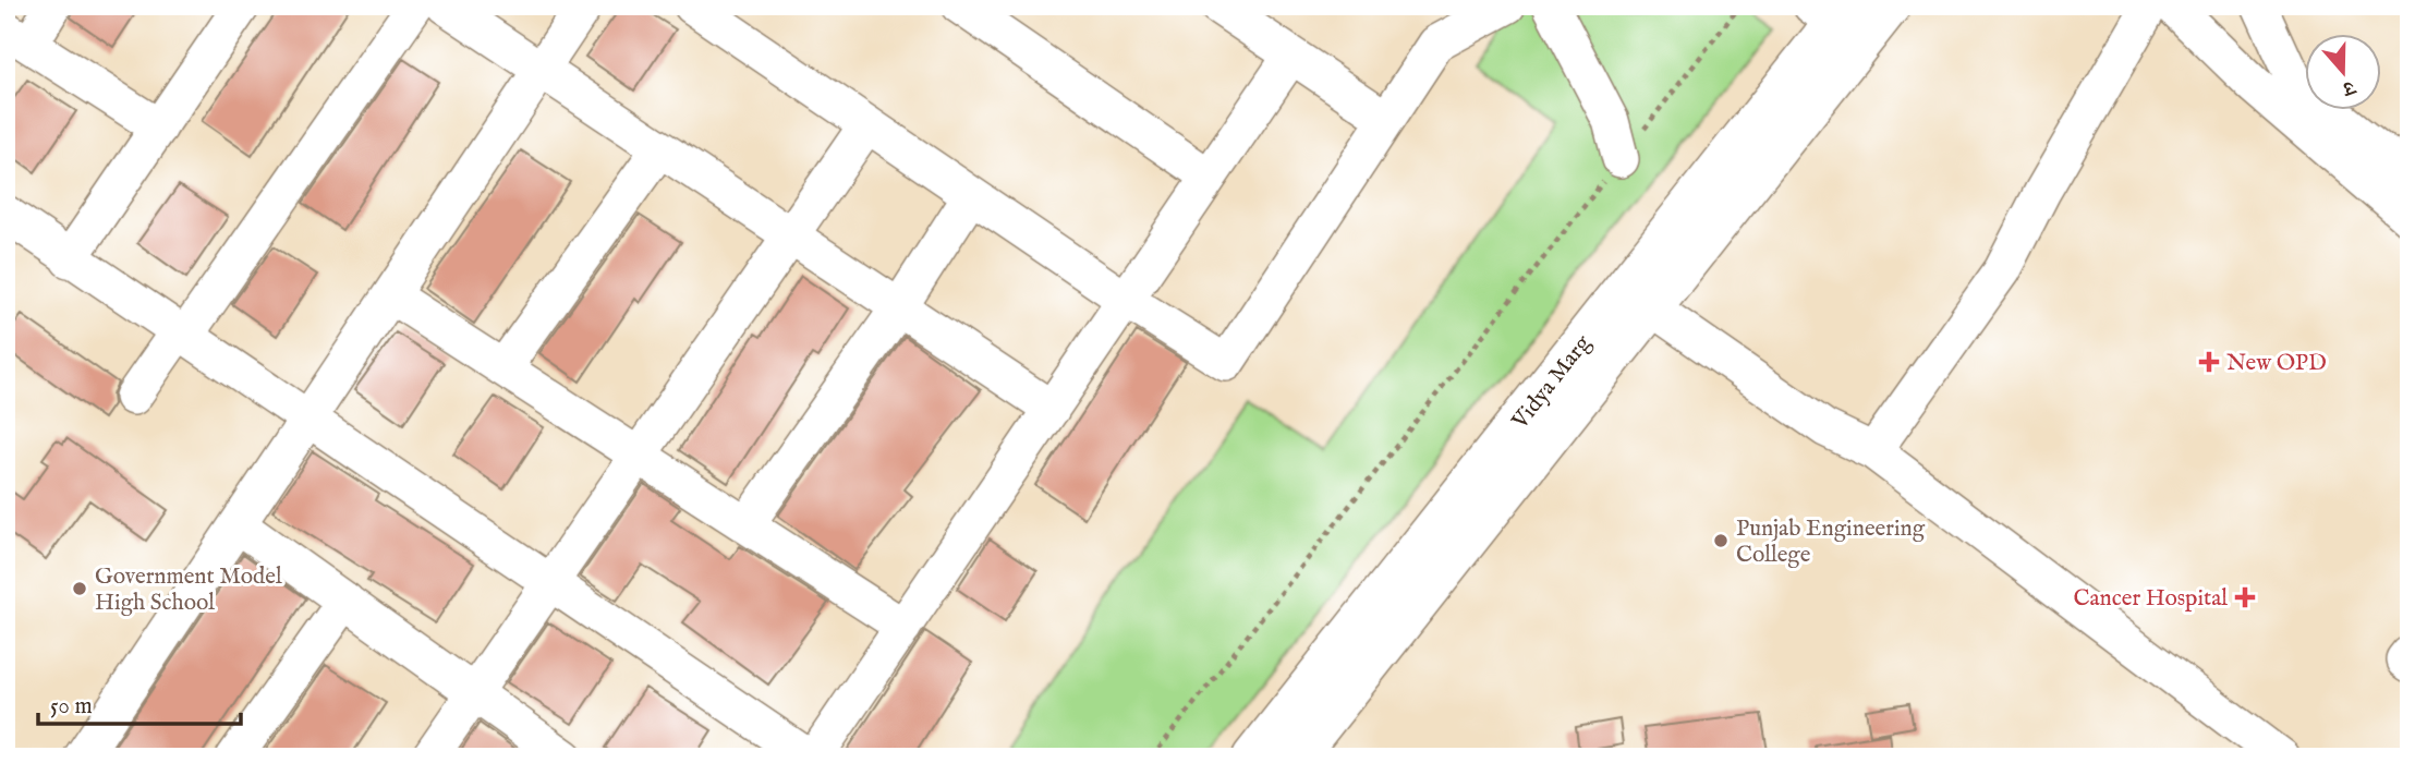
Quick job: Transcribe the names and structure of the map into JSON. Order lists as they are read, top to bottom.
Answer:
{
  "streets": {
    "main road": ["Vidya Marg"]
  },
  "places": {
    "health": ["New OPD", "Cancer Hospital"],
    "other": ["Punjab Engineering College", "Government Model High School"]
  },
  "scale_bar": "50 m",
  "north": "bottom"
}
